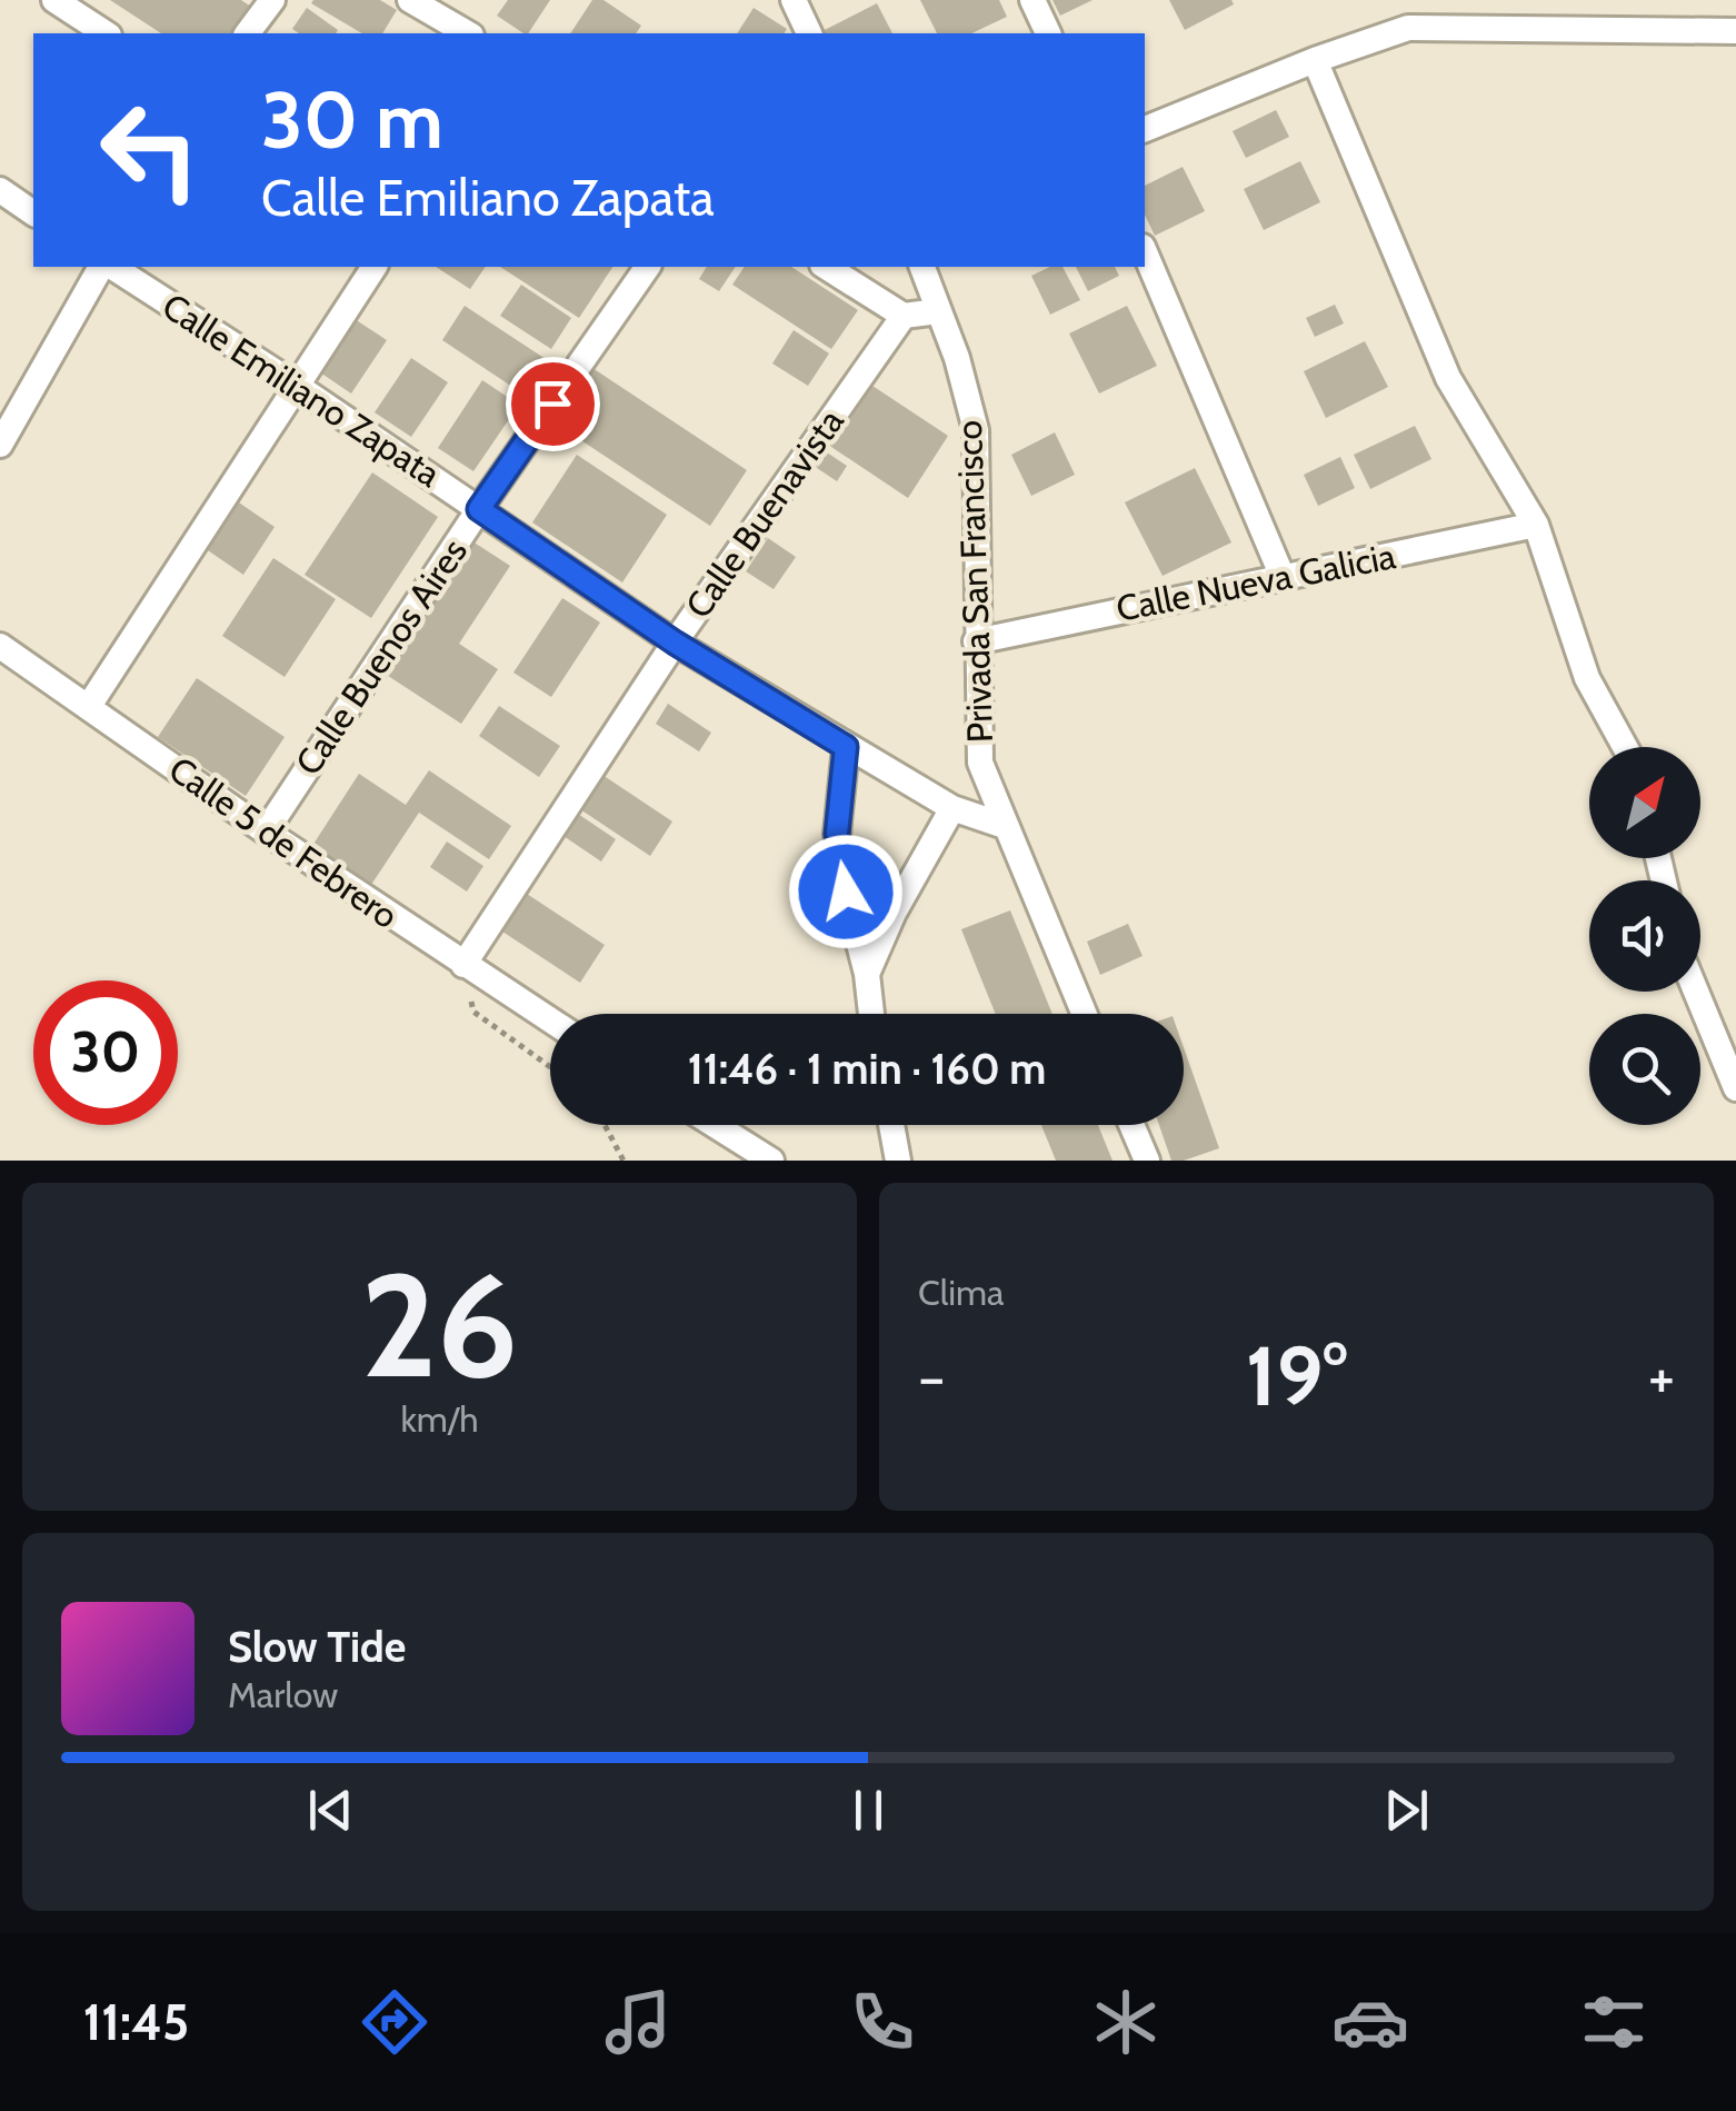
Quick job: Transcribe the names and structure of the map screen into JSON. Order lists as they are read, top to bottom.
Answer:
{
  "streets": {
    "street": [
      "Calle Emiliano Zapata",
      "Calle Buenavista",
      "Privada San Francisco",
      "Calle Nueva Galicia",
      "Calle Buenos Aires",
      "Calle 5 de Febrero"
    ]
  },
  "crossings": [
    ["Calle Emiliano Zapata", "Calle Buenavista"],
    ["Calle Emiliano Zapata", "Privada San Francisco"],
    ["Calle Emiliano Zapata", "Calle Buenos Aires"],
    ["Calle Buenavista", "Calle 5 de Febrero"],
    ["Privada San Francisco", "Calle Nueva Galicia"],
    ["Calle Buenos Aires", "Calle 5 de Febrero"]
  ],
  "north": "top right",
  "page": {
    "turn": ["30 m", "Calle Emiliano Zapata"],
    "limit": "30",
    "trip": "11:46 · 1 min · 160 m",
    "tile": [
      ["26", "km/h"],
      "Clima"
    ],
    "heat": ["−", "19°", "+"],
    "song": ["Slow Tide", "Marlow"],
    "tabs": "11:45"
  }
}
